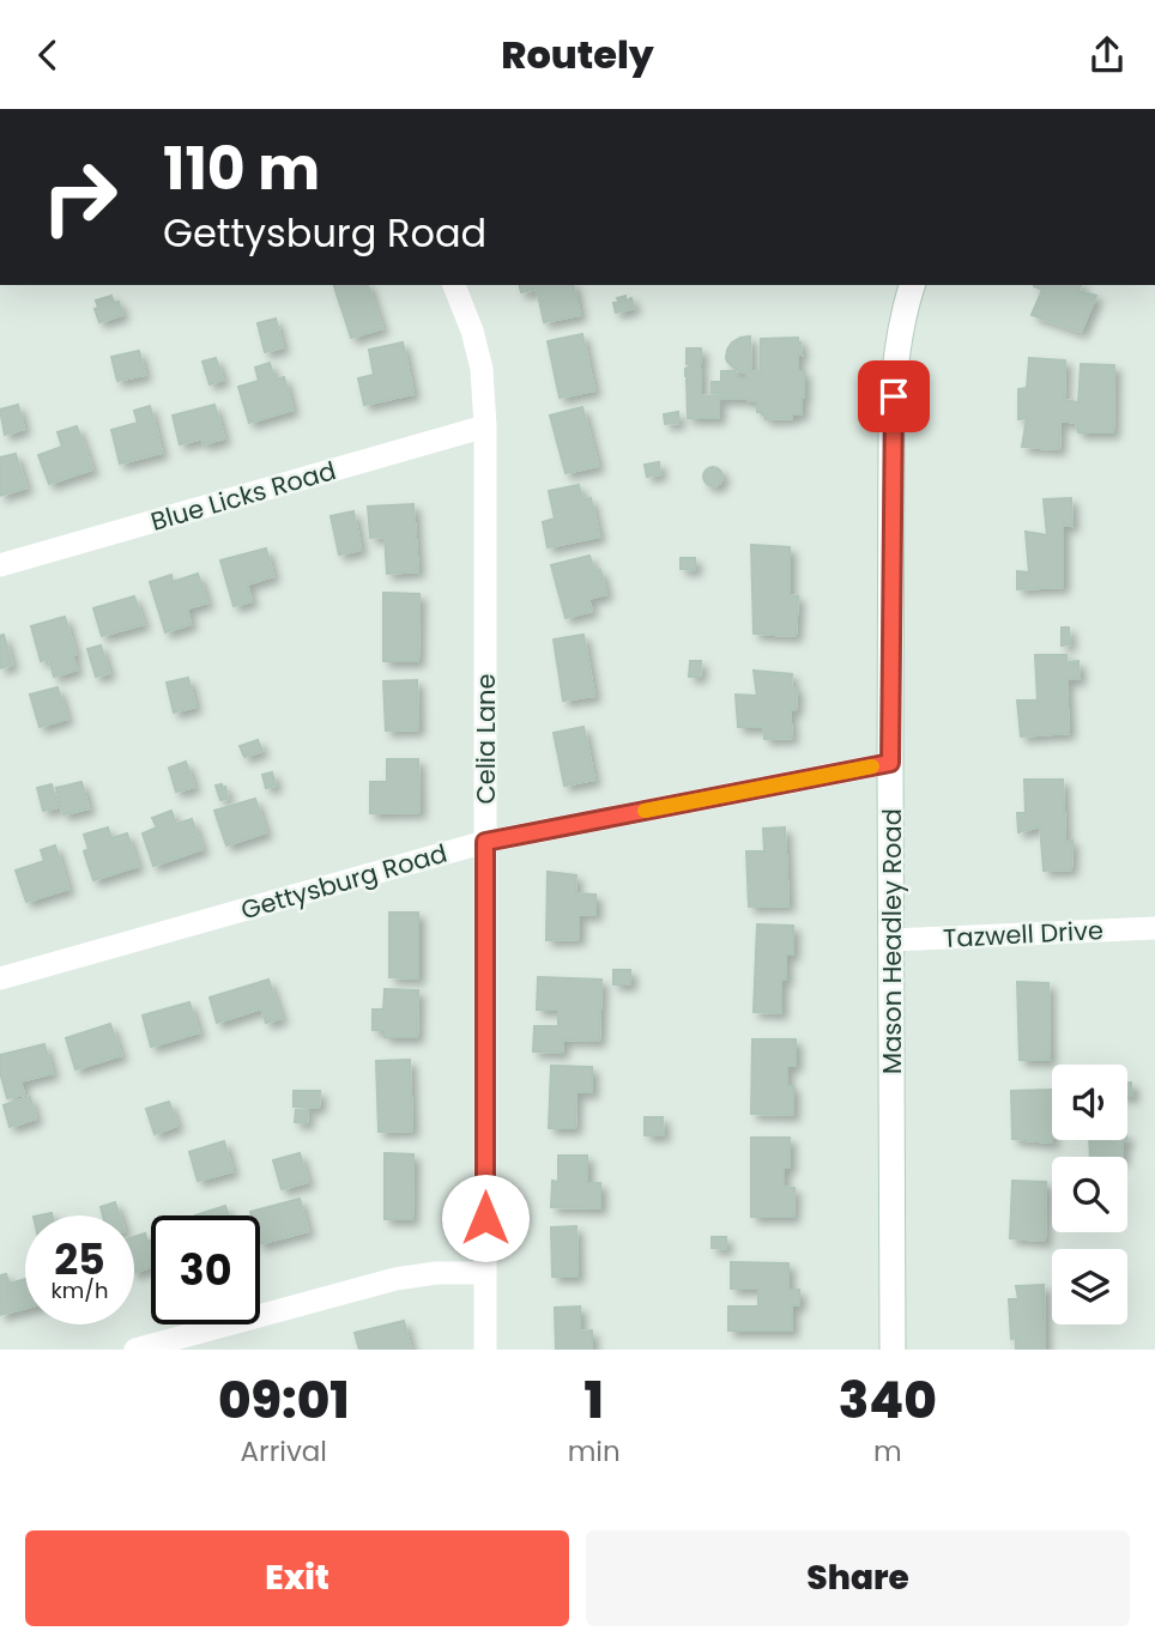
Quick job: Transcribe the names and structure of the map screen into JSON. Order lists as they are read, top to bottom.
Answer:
{
  "streets": {
    "main road": ["Mason Headley Road"],
    "street": [
      "Blue Licks Road",
      "Celia Lane",
      "Gettysburg Road",
      "Tazwell Drive"
    ]
  },
  "crossings": [
    ["Blue Licks Road", "Celia Lane"],
    ["Celia Lane", "Gettysburg Road"],
    ["Gettysburg Road", "Mason Headley Road"],
    ["Tazwell Drive", "Mason Headley Road"]
  ],
  "page": {
    "header": "Routely",
    "turn": ["110 m", "Gettysburg Road"],
    "speed": "25 km/h",
    "limit": "30",
    "eta": [
      "09:01",
      "Arrival",
      "1",
      "min",
      "340",
      "m"
    ],
    "buttons": ["Exit", "Share"]
  }
}
